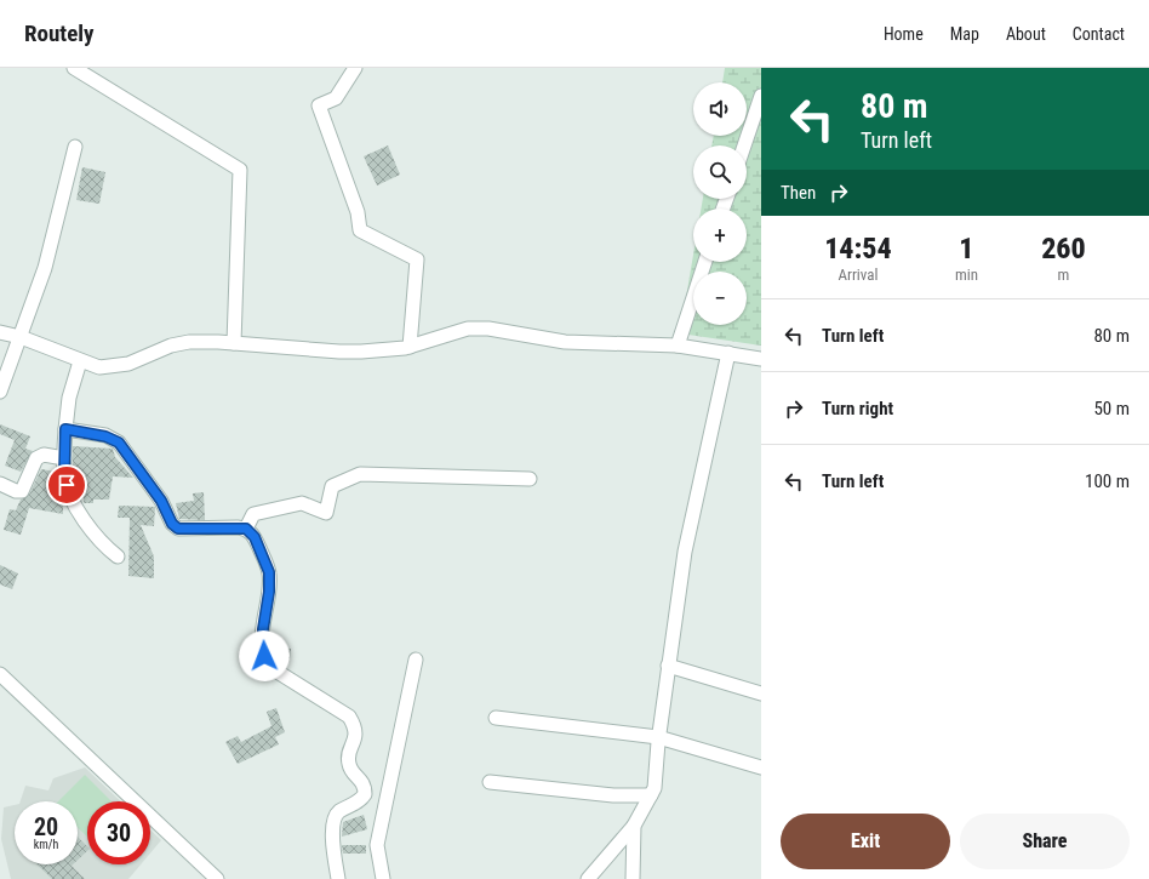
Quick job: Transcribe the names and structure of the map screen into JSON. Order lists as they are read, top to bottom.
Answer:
{
  "page": {
    "header": "Routely",
    "nav": [
      "Home",
      "Map",
      "About",
      "Contact"
    ],
    "turn": ["80 m", "Turn left"],
    "map_buttons": ["+", "−"],
    "then": "Then",
    "eta": [
      "14:54",
      "Arrival",
      "1",
      "min",
      "260",
      "m"
    ],
    "list": [
      {
        "name": "Turn left",
        "value": "80 m"
      },
      {
        "name": "Turn right",
        "value": "50 m"
      },
      {
        "name": "Turn left",
        "value": "100 m"
      }
    ],
    "speed": "20 km/h",
    "limit": "30",
    "buttons": ["Exit", "Share"]
  }
}
